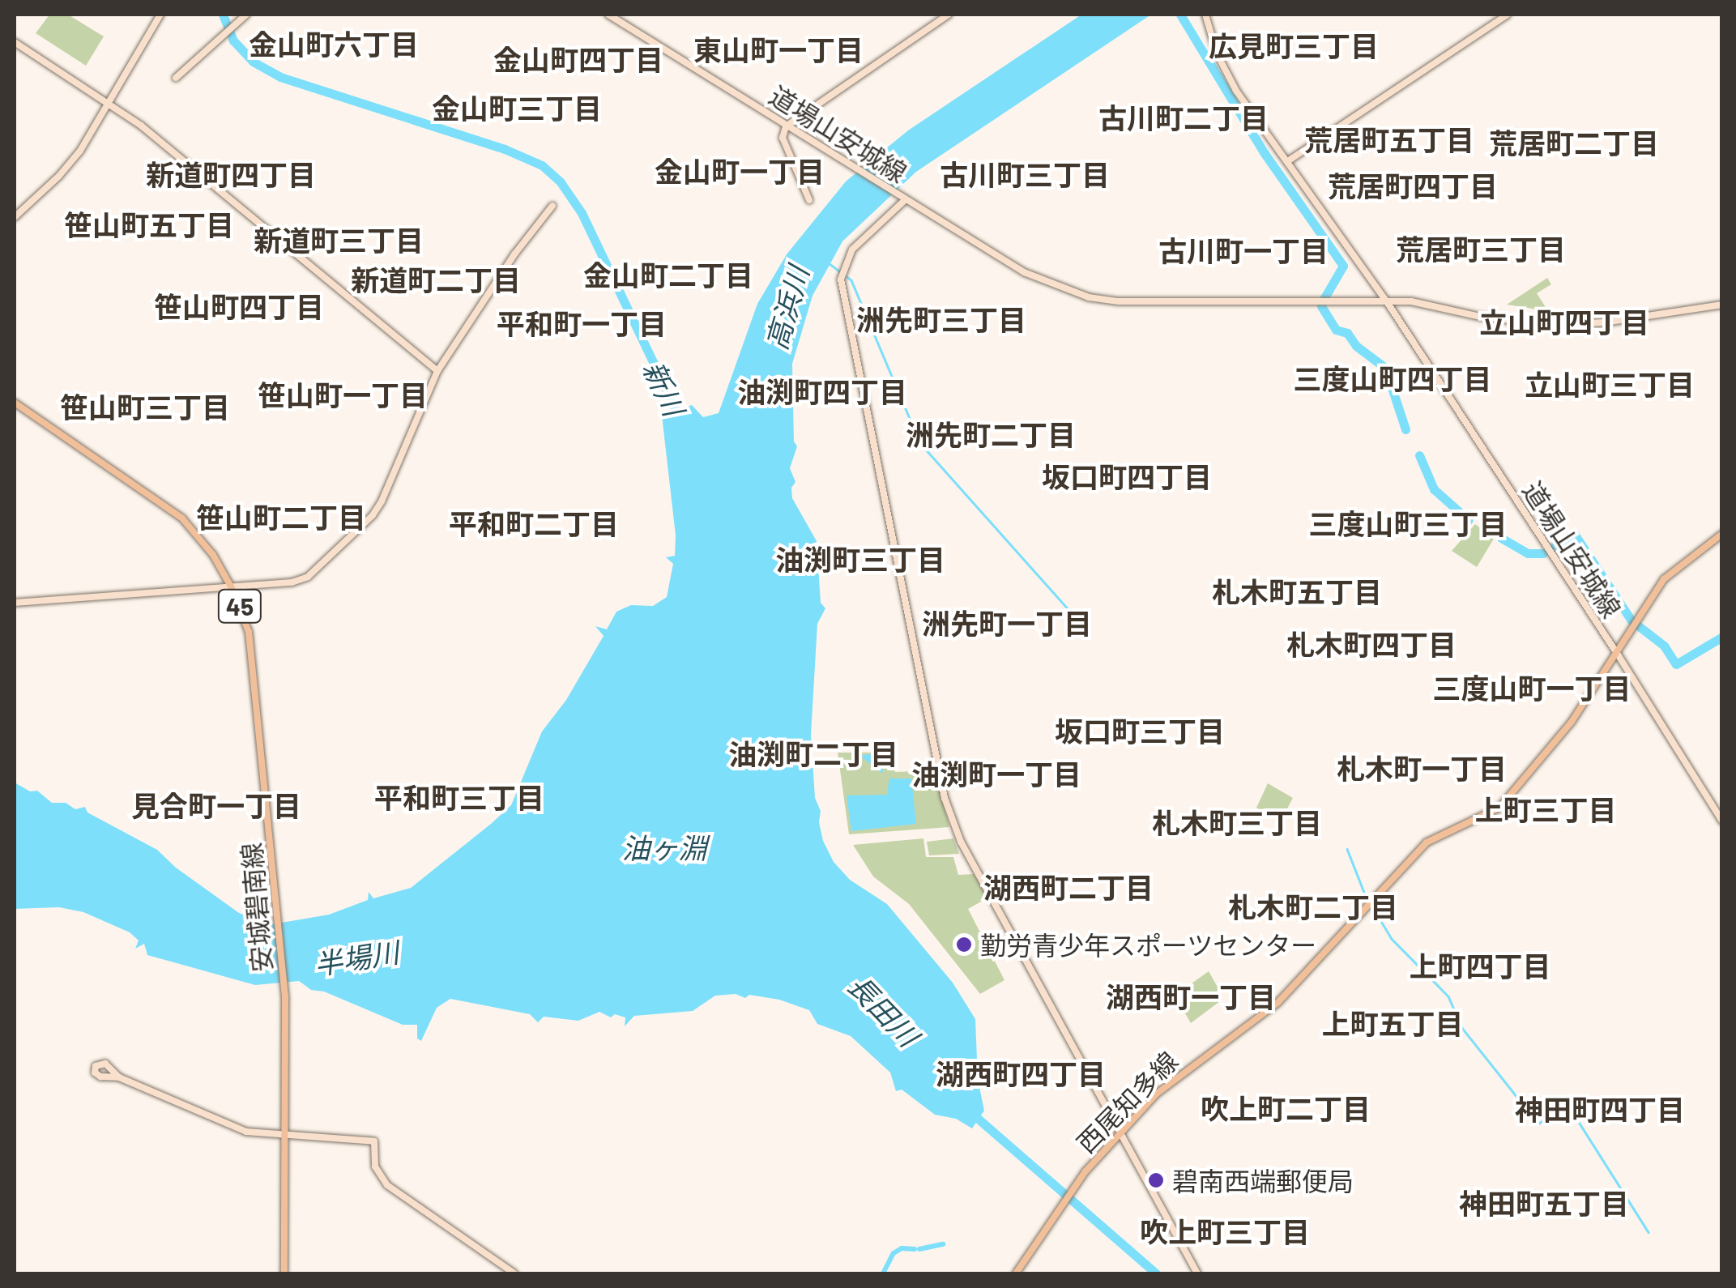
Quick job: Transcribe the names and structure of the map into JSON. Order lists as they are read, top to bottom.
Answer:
{
  "streets": {
    "main road": ["45", "安城碧南線", "西尾知多線"],
    "street": ["道場山安城線"]
  },
  "crossings": [
    ["道場山安城線", "西尾知多線"]
  ],
  "districts": [
    "金山町六丁目",
    "広見町三丁目",
    "東山町一丁目",
    "金山町四丁目",
    "金山町三丁目",
    "古川町二丁目",
    "荒居町五丁目",
    "荒居町二丁目",
    "金山町一丁目",
    "新道町四丁目",
    "古川町三丁目",
    "荒居町四丁目",
    "笹山町五丁目",
    "新道町三丁目",
    "荒居町三丁目",
    "古川町一丁目",
    "金山町二丁目",
    "新道町二丁目",
    "笹山町四丁目",
    "洲先町三丁目",
    "立山町四丁目",
    "平和町一丁目",
    "三度山町四丁目",
    "立山町三丁目",
    "油渕町四丁目",
    "笹山町一丁目",
    "笹山町三丁目",
    "洲先町二丁目",
    "坂口町四丁目",
    "笹山町二丁目",
    "平和町二丁目",
    "三度山町三丁目",
    "油渕町三丁目",
    "札木町五丁目",
    "洲先町一丁目",
    "札木町四丁目",
    "三度山町一丁目",
    "坂口町三丁目",
    "油渕町二丁目",
    "札木町一丁目",
    "油渕町一丁目",
    "平和町三丁目",
    "見合町一丁目",
    "上町三丁目",
    "札木町三丁目",
    "湖西町二丁目",
    "札木町二丁目",
    "上町四丁目",
    "湖西町一丁目",
    "上町五丁目",
    "湖西町四丁目",
    "吹上町二丁目",
    "神田町四丁目",
    "神田町五丁目",
    "吹上町三丁目"
  ],
  "water": [
    "高浜川",
    "新川",
    "油ヶ淵",
    "半場川",
    "長田川"
  ],
  "places": ["勤労青少年スポーツセンター", "碧南西端郵便局"]
}
